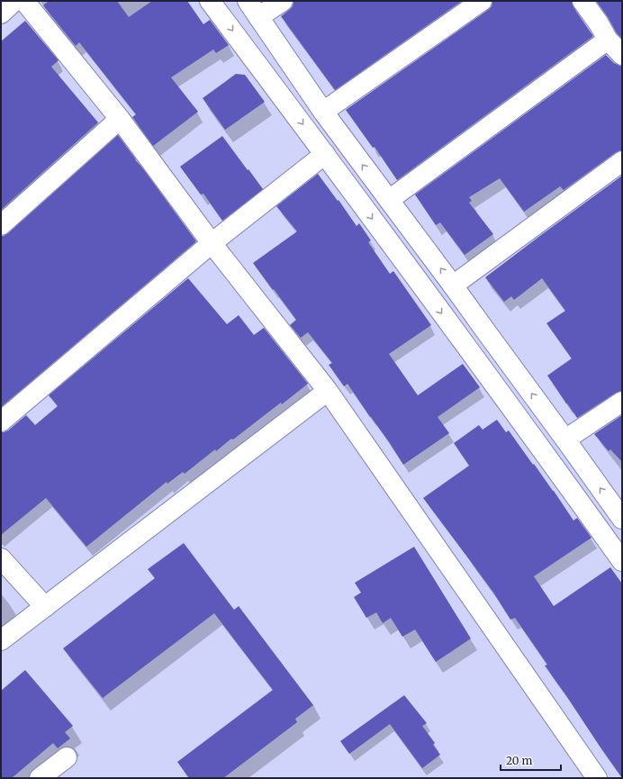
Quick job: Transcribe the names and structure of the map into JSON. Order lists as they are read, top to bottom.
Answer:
{
  "scale_bar": "20 m"
}
